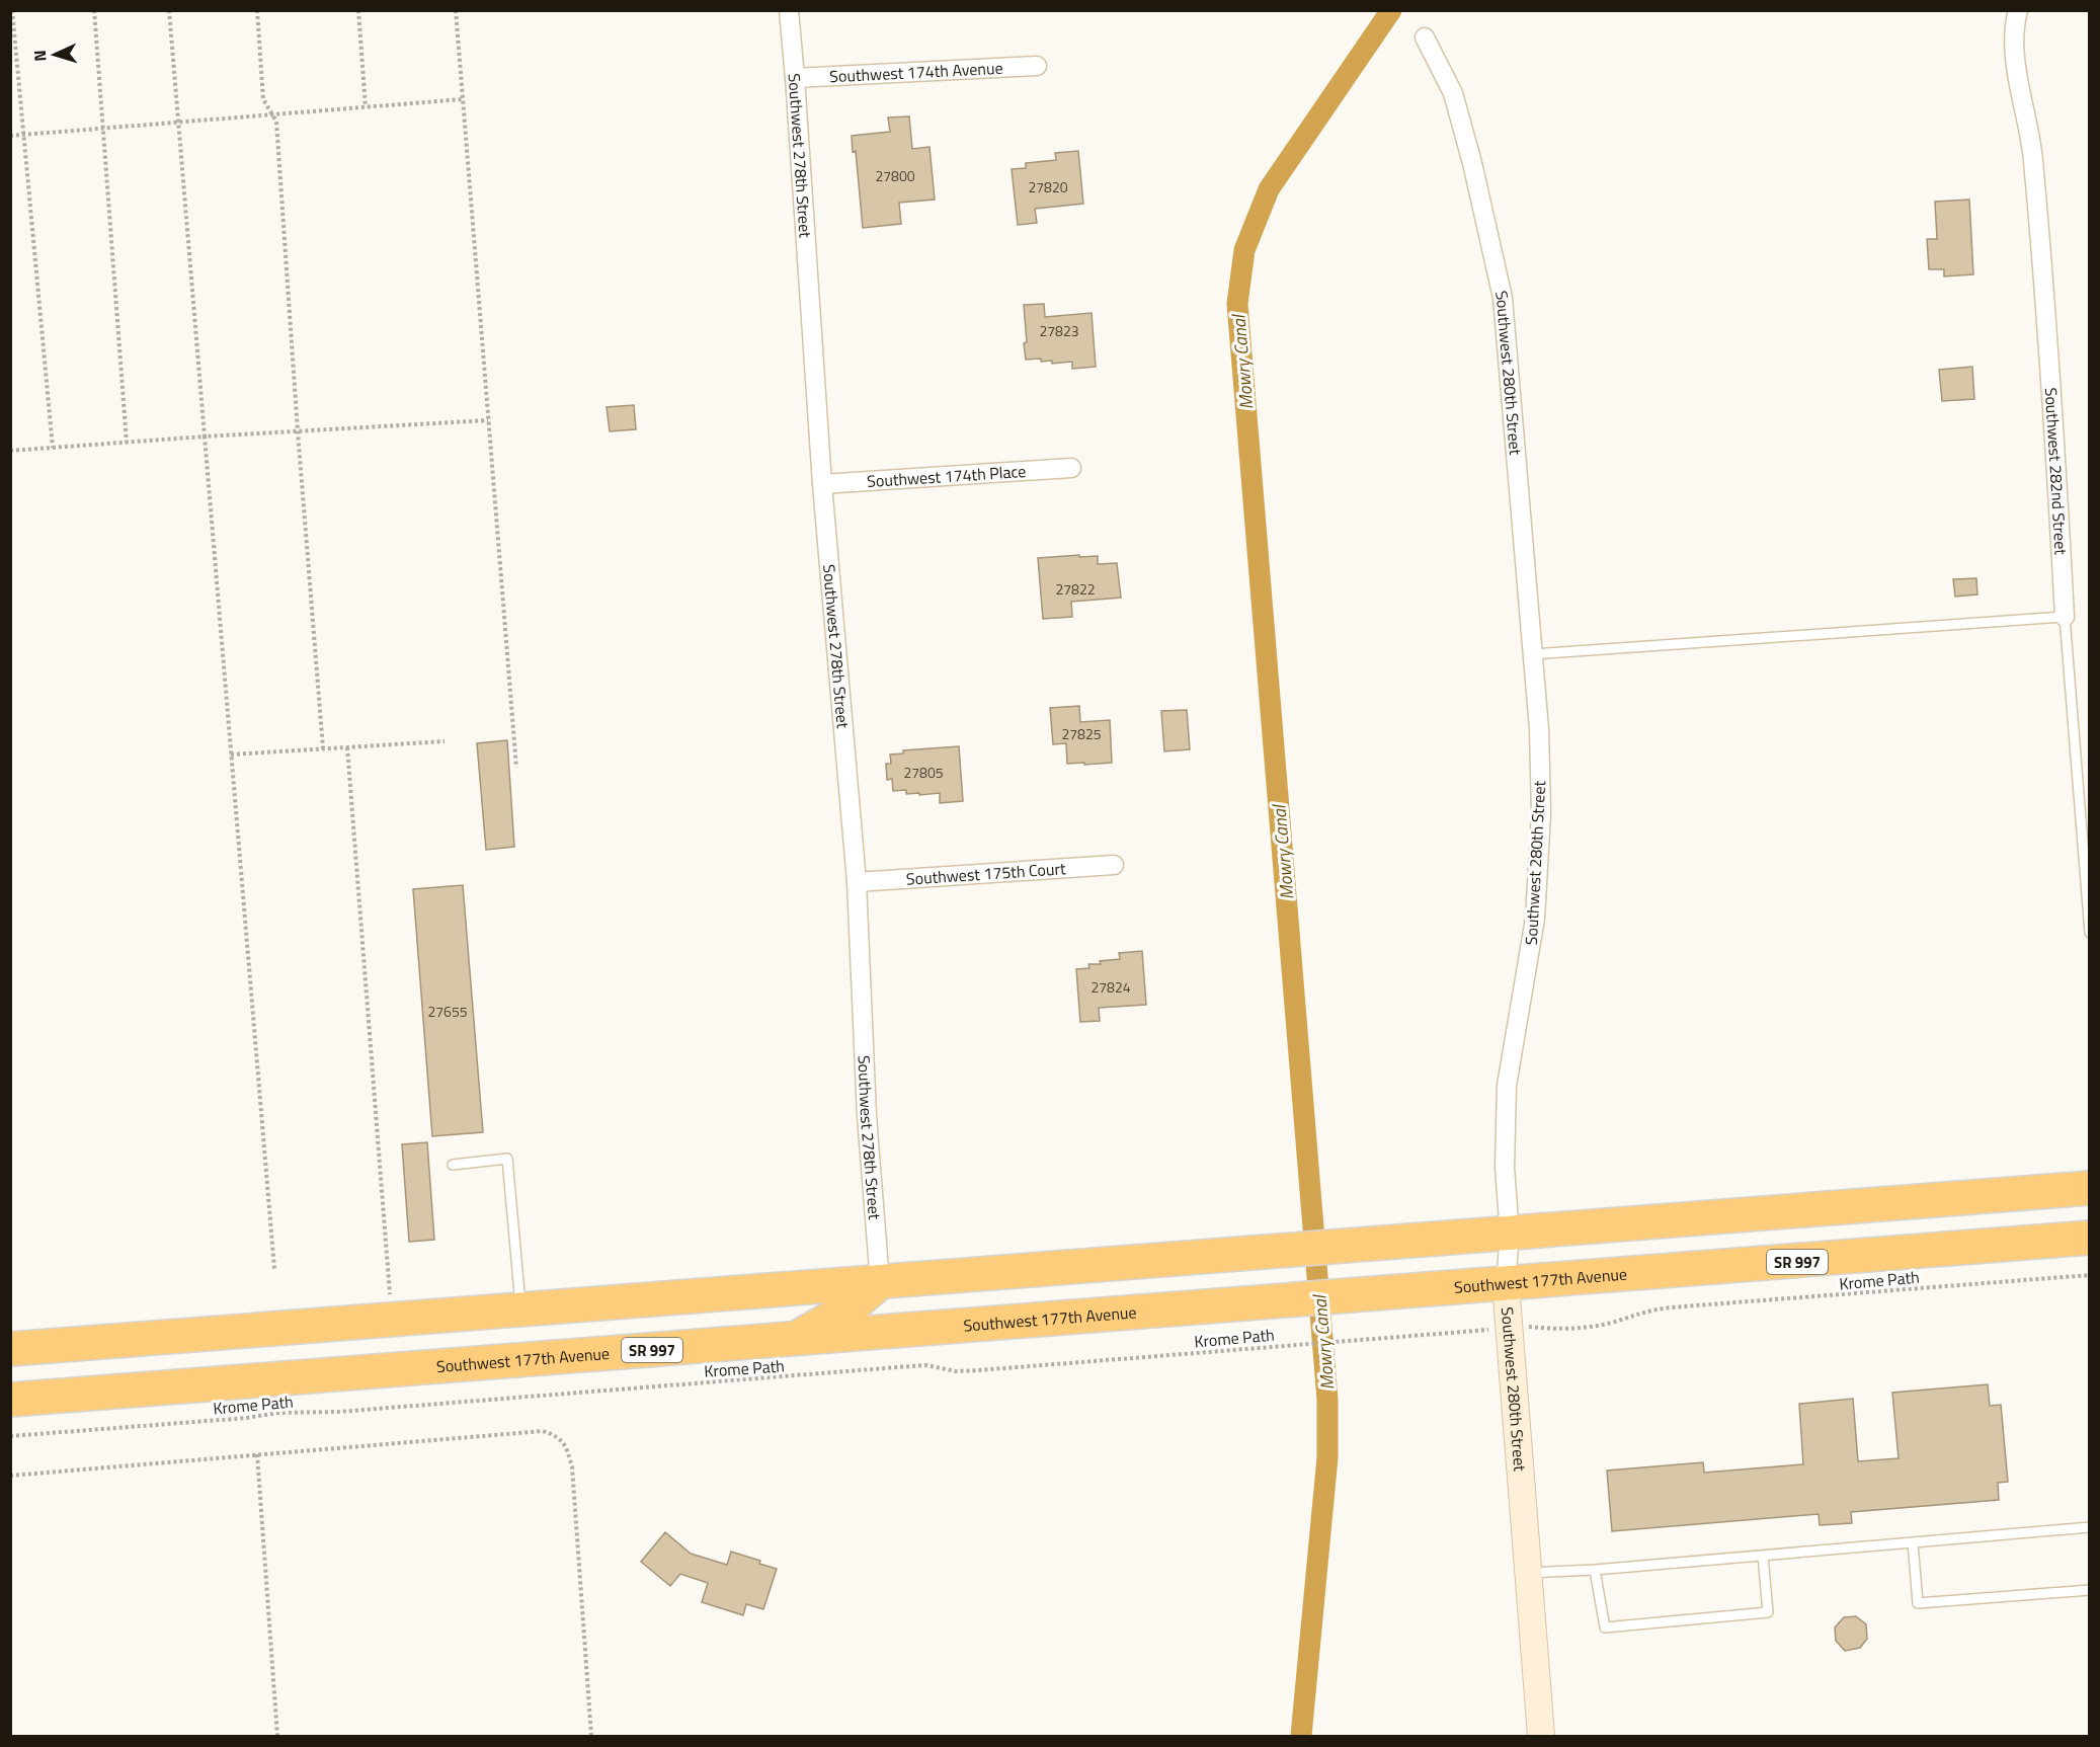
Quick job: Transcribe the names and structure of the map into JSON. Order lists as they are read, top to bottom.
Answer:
{
  "streets": {
    "highway": ["SR 997", "Southwest 177th Avenue"],
    "street": [
      "Southwest 174th Avenue",
      "Southwest 278th Street",
      "Southwest 280th Street",
      "Southwest 282nd Street",
      "Southwest 174th Place",
      "Southwest 175th Court"
    ],
    "path": ["Krome Path"]
  },
  "crossings": [
    ["Southwest 174th Avenue", "Southwest 278th Street"],
    ["Southwest 278th Street", "Southwest 174th Place"],
    ["Southwest 278th Street", "Southwest 175th Court"],
    ["Southwest 280th Street", "Southwest 177th Avenue"]
  ],
  "water": ["Mowry Canal"],
  "house_numbers": [
    "27800",
    "27820",
    "27823",
    "27822",
    "27825",
    "27805",
    "27824",
    "27655"
  ],
  "north": "left"
}
